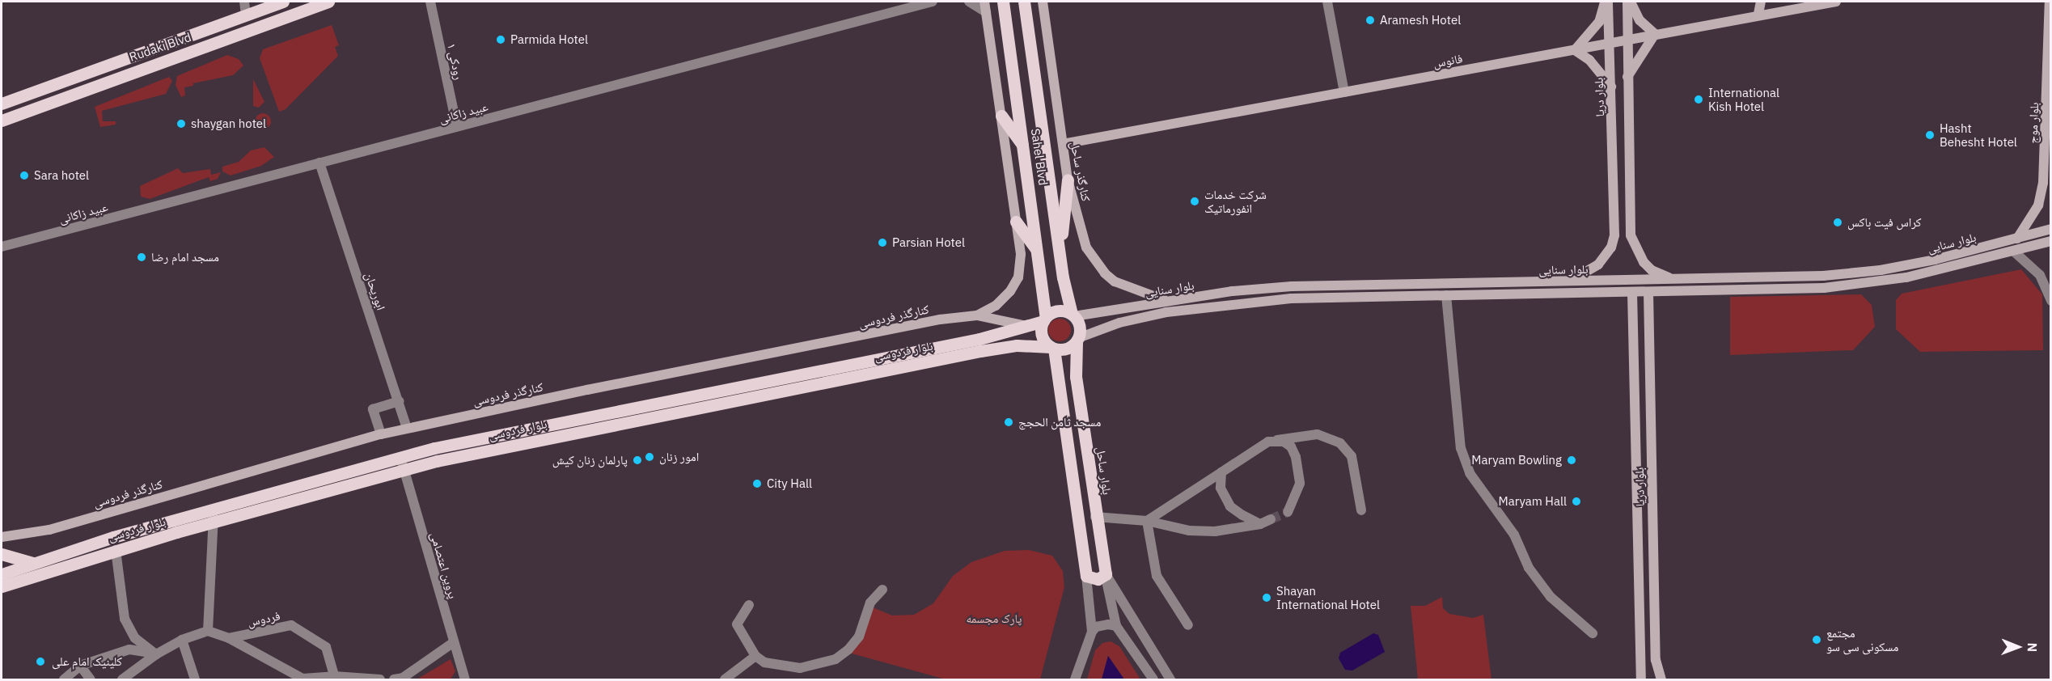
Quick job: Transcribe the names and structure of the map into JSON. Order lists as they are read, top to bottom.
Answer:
{
  "streets": {
    "main road": [
      "Rudaki Blvd",
      "فانوس",
      "بلوار دریا",
      "بلوار موج",
      "Sahel Blvd",
      "کنارگذر ساحل",
      "بلوار سنایی",
      "کنارگذر فردوسی",
      "بلوار فردوسی",
      "بلوار ساحل"
    ],
    "street": [
      "رودکی ۱",
      "عبید زاکانی",
      "ابوریحان",
      "پروین اعتصامی",
      "فردوس"
    ]
  },
  "crossings": [
    ["فانوس", "بلوار دریا"],
    ["فانوس", "کنارگذر ساحل"],
    ["رودکی ۱", "عبید زاکانی"],
    ["بلوار دریا", "بلوار سنایی"],
    ["عبید زاکانی", "ابوریحان"],
    ["بلوار موج", "بلوار سنایی"],
    ["Sahel Blvd", "بلوار سنایی"],
    ["Sahel Blvd", "بلوار فردوسی"],
    ["Sahel Blvd", "بلوار ساحل"],
    ["کنارگذر ساحل", "بلوار سنایی"],
    ["بلوار سنایی", "بلوار فردوسی"],
    ["بلوار سنایی", "بلوار ساحل"],
    ["ابوریحان", "کنارگذر فردوسی"],
    ["کنارگذر فردوسی", "بلوار فردوسی"],
    ["بلوار فردوسی", "بلوار ساحل"],
    ["بلوار فردوسی", "پروین اعتصامی"]
  ],
  "parks": ["پارک مجسمه"],
  "places": [
    "Aramesh Hotel",
    "Parmida Hotel",
    "International Kish Hotel",
    "shaygan hotel",
    "Hasht Behesht Hotel",
    "Sara hotel",
    "شرکت خدمات انفورماتیک",
    "کراس فیت باکس",
    "Parsian Hotel",
    "مسجد امام رضا",
    "مسجد ثامن الحجج",
    "امور زنان",
    "پارلمان زنان کیش",
    "Maryam Bowling",
    "City Hall",
    "Maryam Hall",
    "Shayan International Hotel",
    "مجتمع مسکونی سی سو",
    "کلینیک امام علی"
  ],
  "north": "right"
}
